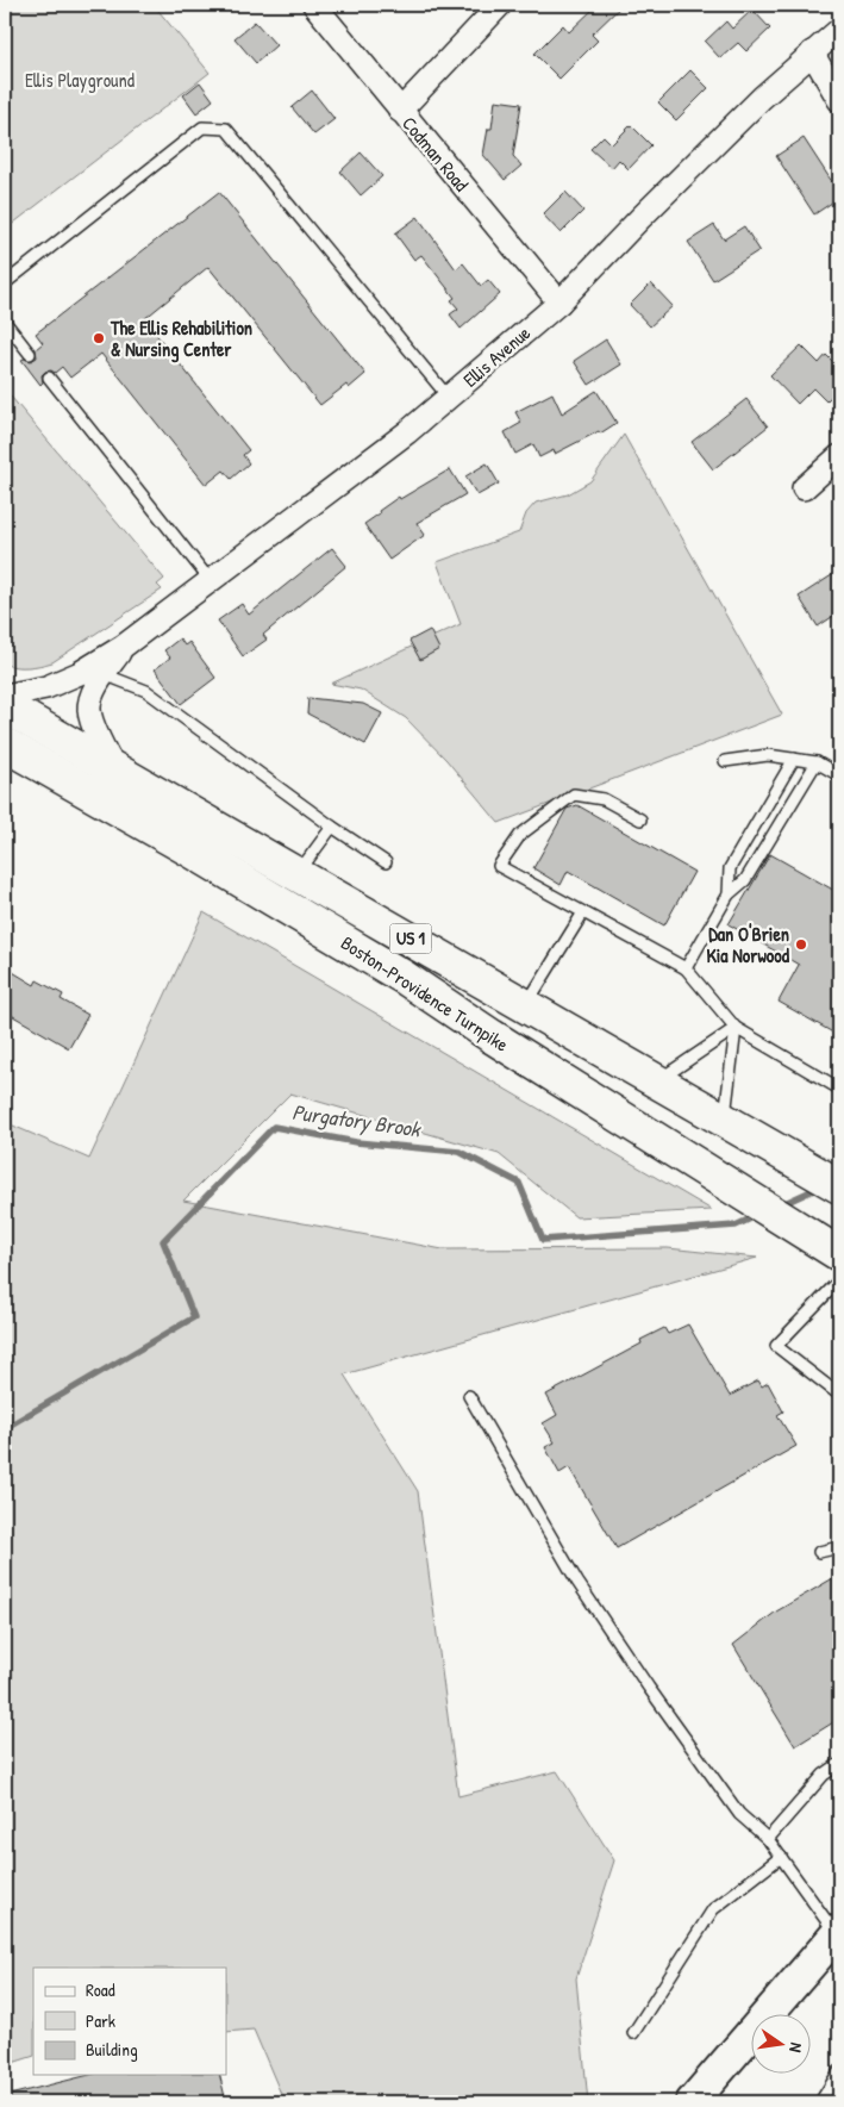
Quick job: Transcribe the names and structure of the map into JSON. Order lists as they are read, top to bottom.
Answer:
{
  "streets": {
    "main road": ["US 1", "Boston-Providence Turnpike"],
    "street": ["Codman Road", "Ellis Avenue"]
  },
  "crossings": [
    ["Codman Road", "Ellis Avenue"],
    ["Ellis Avenue", "Boston-Providence Turnpike"]
  ],
  "water": ["Purgatory Brook"],
  "parks": ["Ellis Playground"],
  "places": ["The Ellis Rehabilition & Nursing Center", "Dan O'Brien Kia Norwood"],
  "legend": ["Road", "Park", "Building"],
  "north": "right"
}
